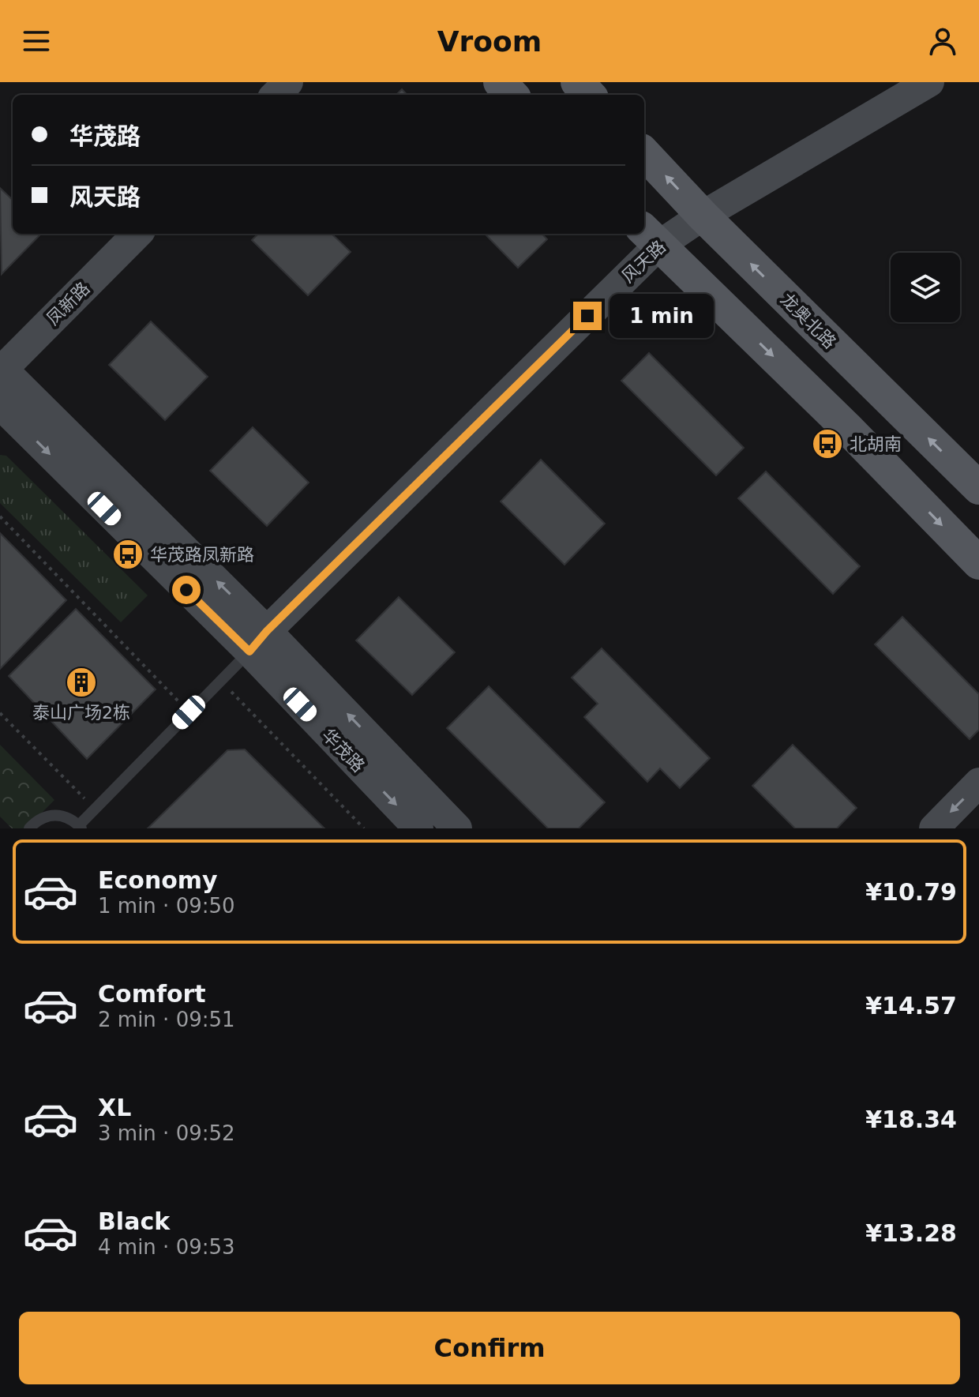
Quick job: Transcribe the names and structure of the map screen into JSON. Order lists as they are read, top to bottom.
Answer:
{
  "streets": {
    "main road": ["龙奥北路"],
    "street": ["风天路", "凤新路", "华茂路"]
  },
  "crossings": [
    ["风天路", "龙奥北路"],
    ["风天路", "华茂路"]
  ],
  "places": {
    "bus stop": ["北胡南", "华茂路凤新路"],
    "building": ["泰山广场2栋"]
  },
  "page": {
    "header": "Vroom",
    "banner": ["华茂路", "风天路"],
    "bubble": "1 min",
    "list": [
      {
        "name": "Economy",
        "note": "1 min · 09:50",
        "value": "¥10.79"
      },
      {
        "name": "Comfort",
        "note": "2 min · 09:51",
        "value": "¥14.57"
      },
      {
        "name": "XL",
        "note": "3 min · 09:52",
        "value": "¥18.34"
      },
      {
        "name": "Black",
        "note": "4 min · 09:53",
        "value": "¥13.28"
      }
    ],
    "buttons": "Confirm"
  }
}
